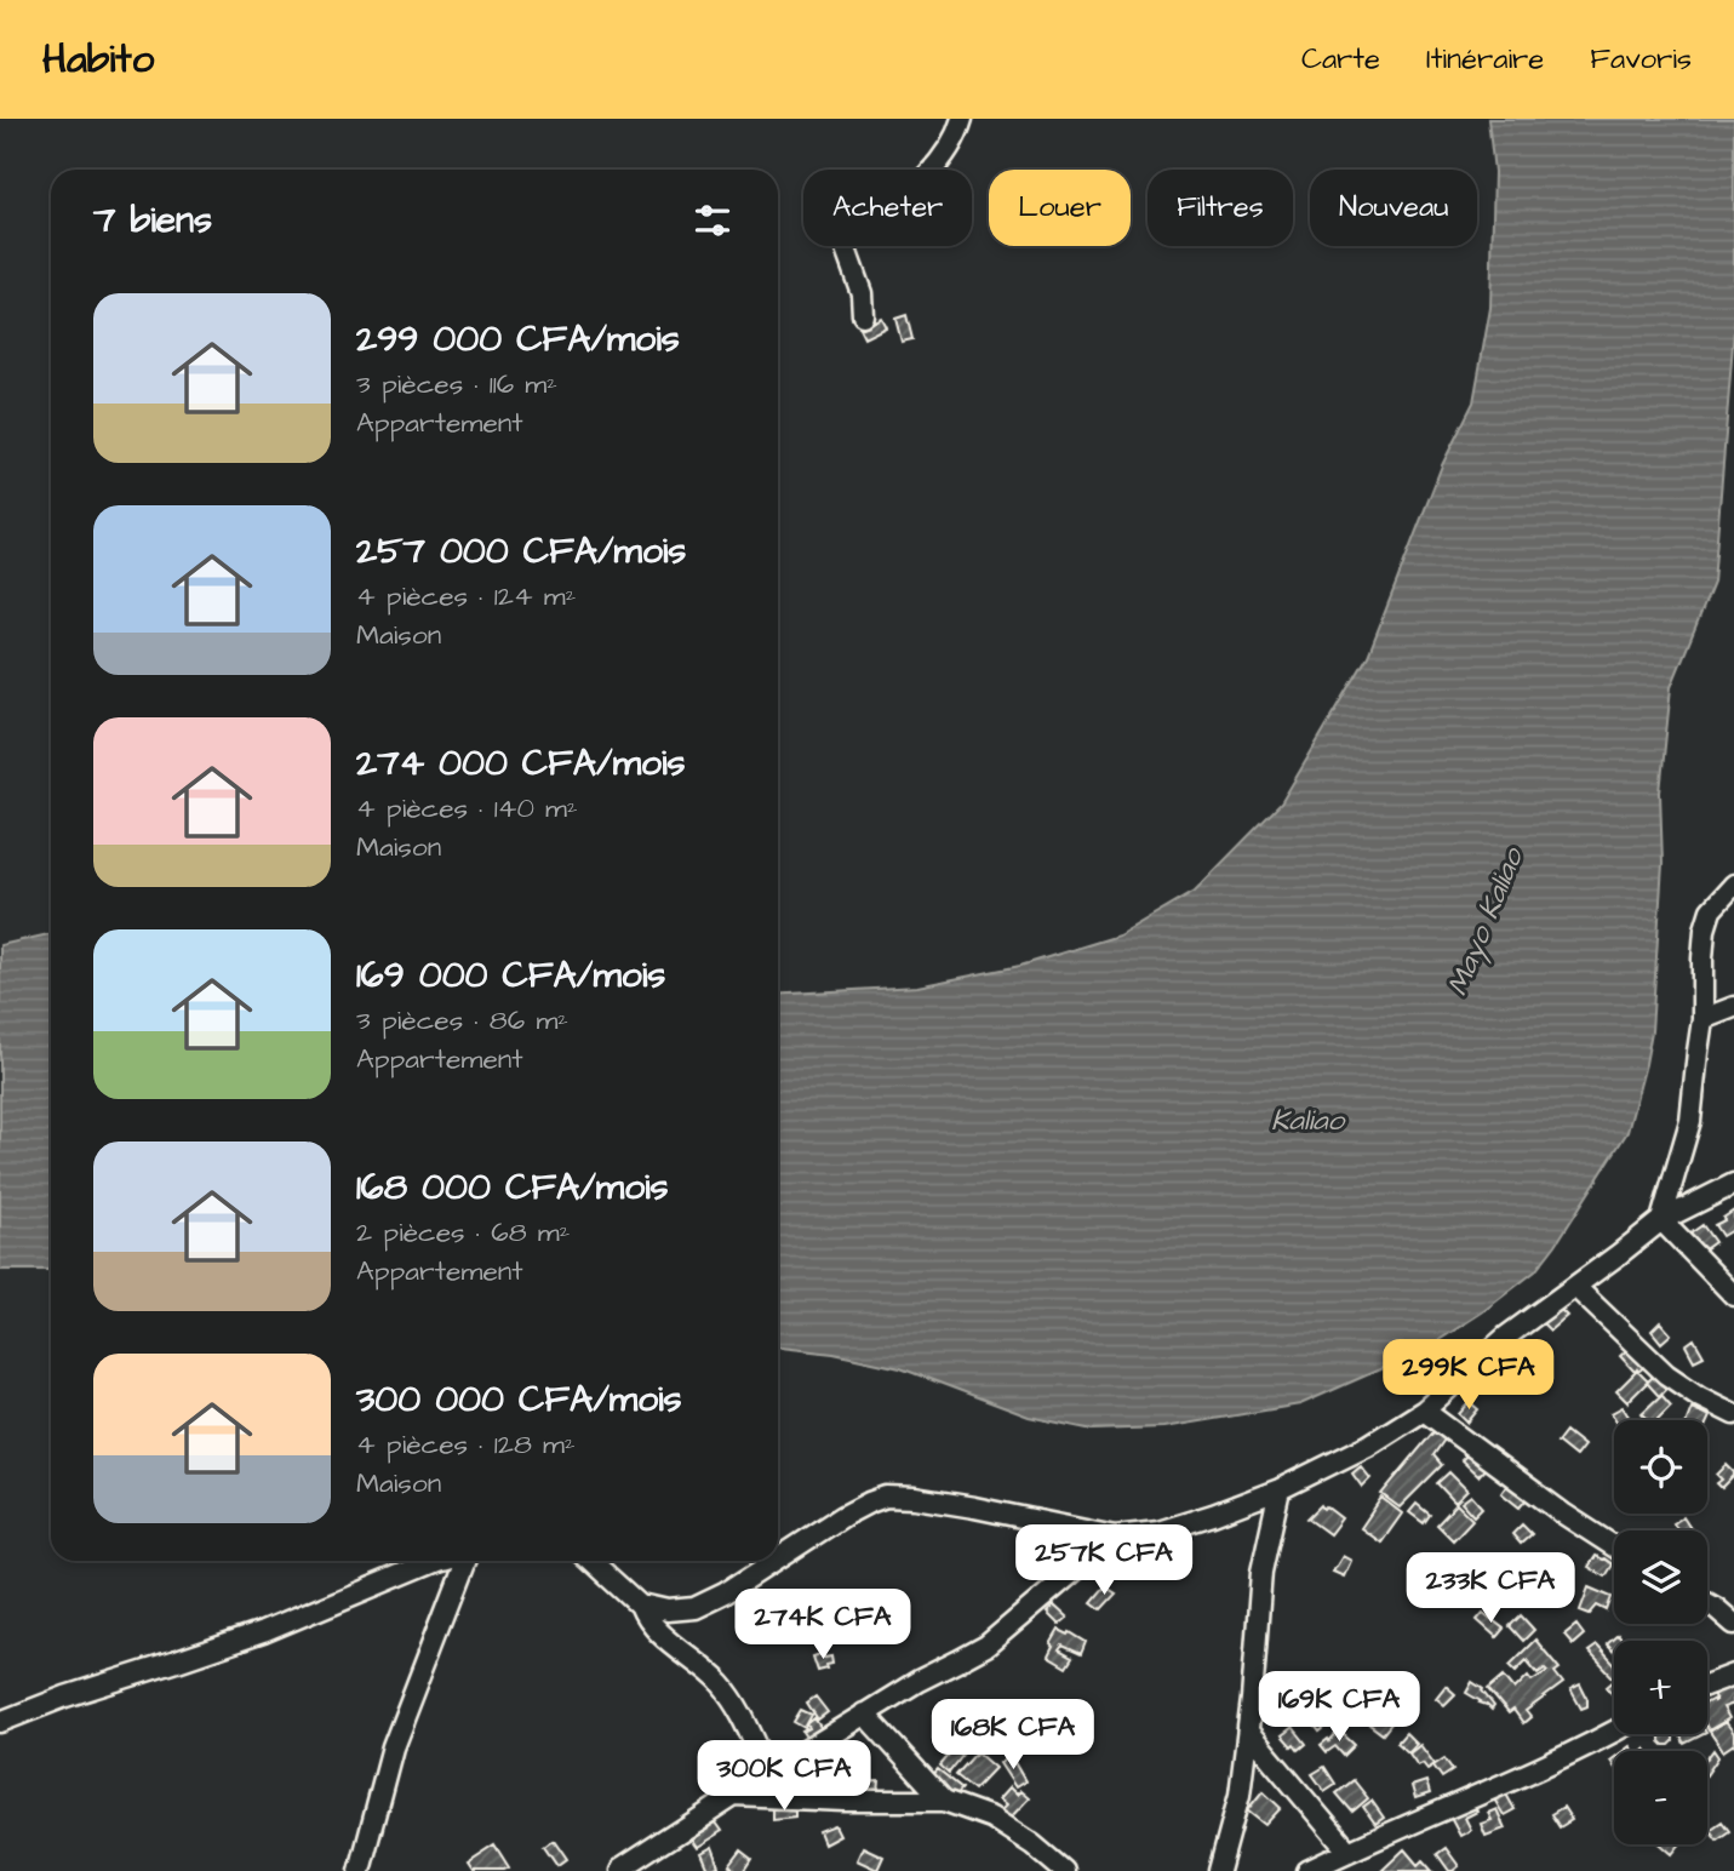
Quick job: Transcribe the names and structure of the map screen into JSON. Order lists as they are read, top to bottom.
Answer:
{
  "water": ["Mayo Kaliao", "Kaliao"],
  "page": {
    "header": "Habito",
    "nav": ["Carte", "Itinéraire", "Favoris"],
    "chip": [
      "Acheter",
      "Louer",
      "Filtres",
      "Nouveau"
    ],
    "heading": "7 biens",
    "list": [
      {
        "name": "299 000 CFA/mois",
        "note": "3 pièces · 116 m² · Appartement"
      },
      {
        "name": "257 000 CFA/mois",
        "note": "4 pièces · 124 m² · Maison"
      },
      {
        "name": "274 000 CFA/mois",
        "note": "4 pièces · 140 m² · Maison"
      },
      {
        "name": "169 000 CFA/mois",
        "note": "3 pièces · 86 m² · Appartement"
      },
      {
        "name": "168 000 CFA/mois",
        "note": "2 pièces · 68 m² · Appartement"
      },
      {
        "name": "300 000 CFA/mois",
        "note": "4 pièces · 128 m² · Maison"
      }
    ],
    "price": [
      "299K CFA",
      "257K CFA",
      "233K CFA",
      "274K CFA",
      "169K CFA",
      "168K CFA",
      "300K CFA"
    ],
    "map_buttons": ["+", "−"]
  }
}
